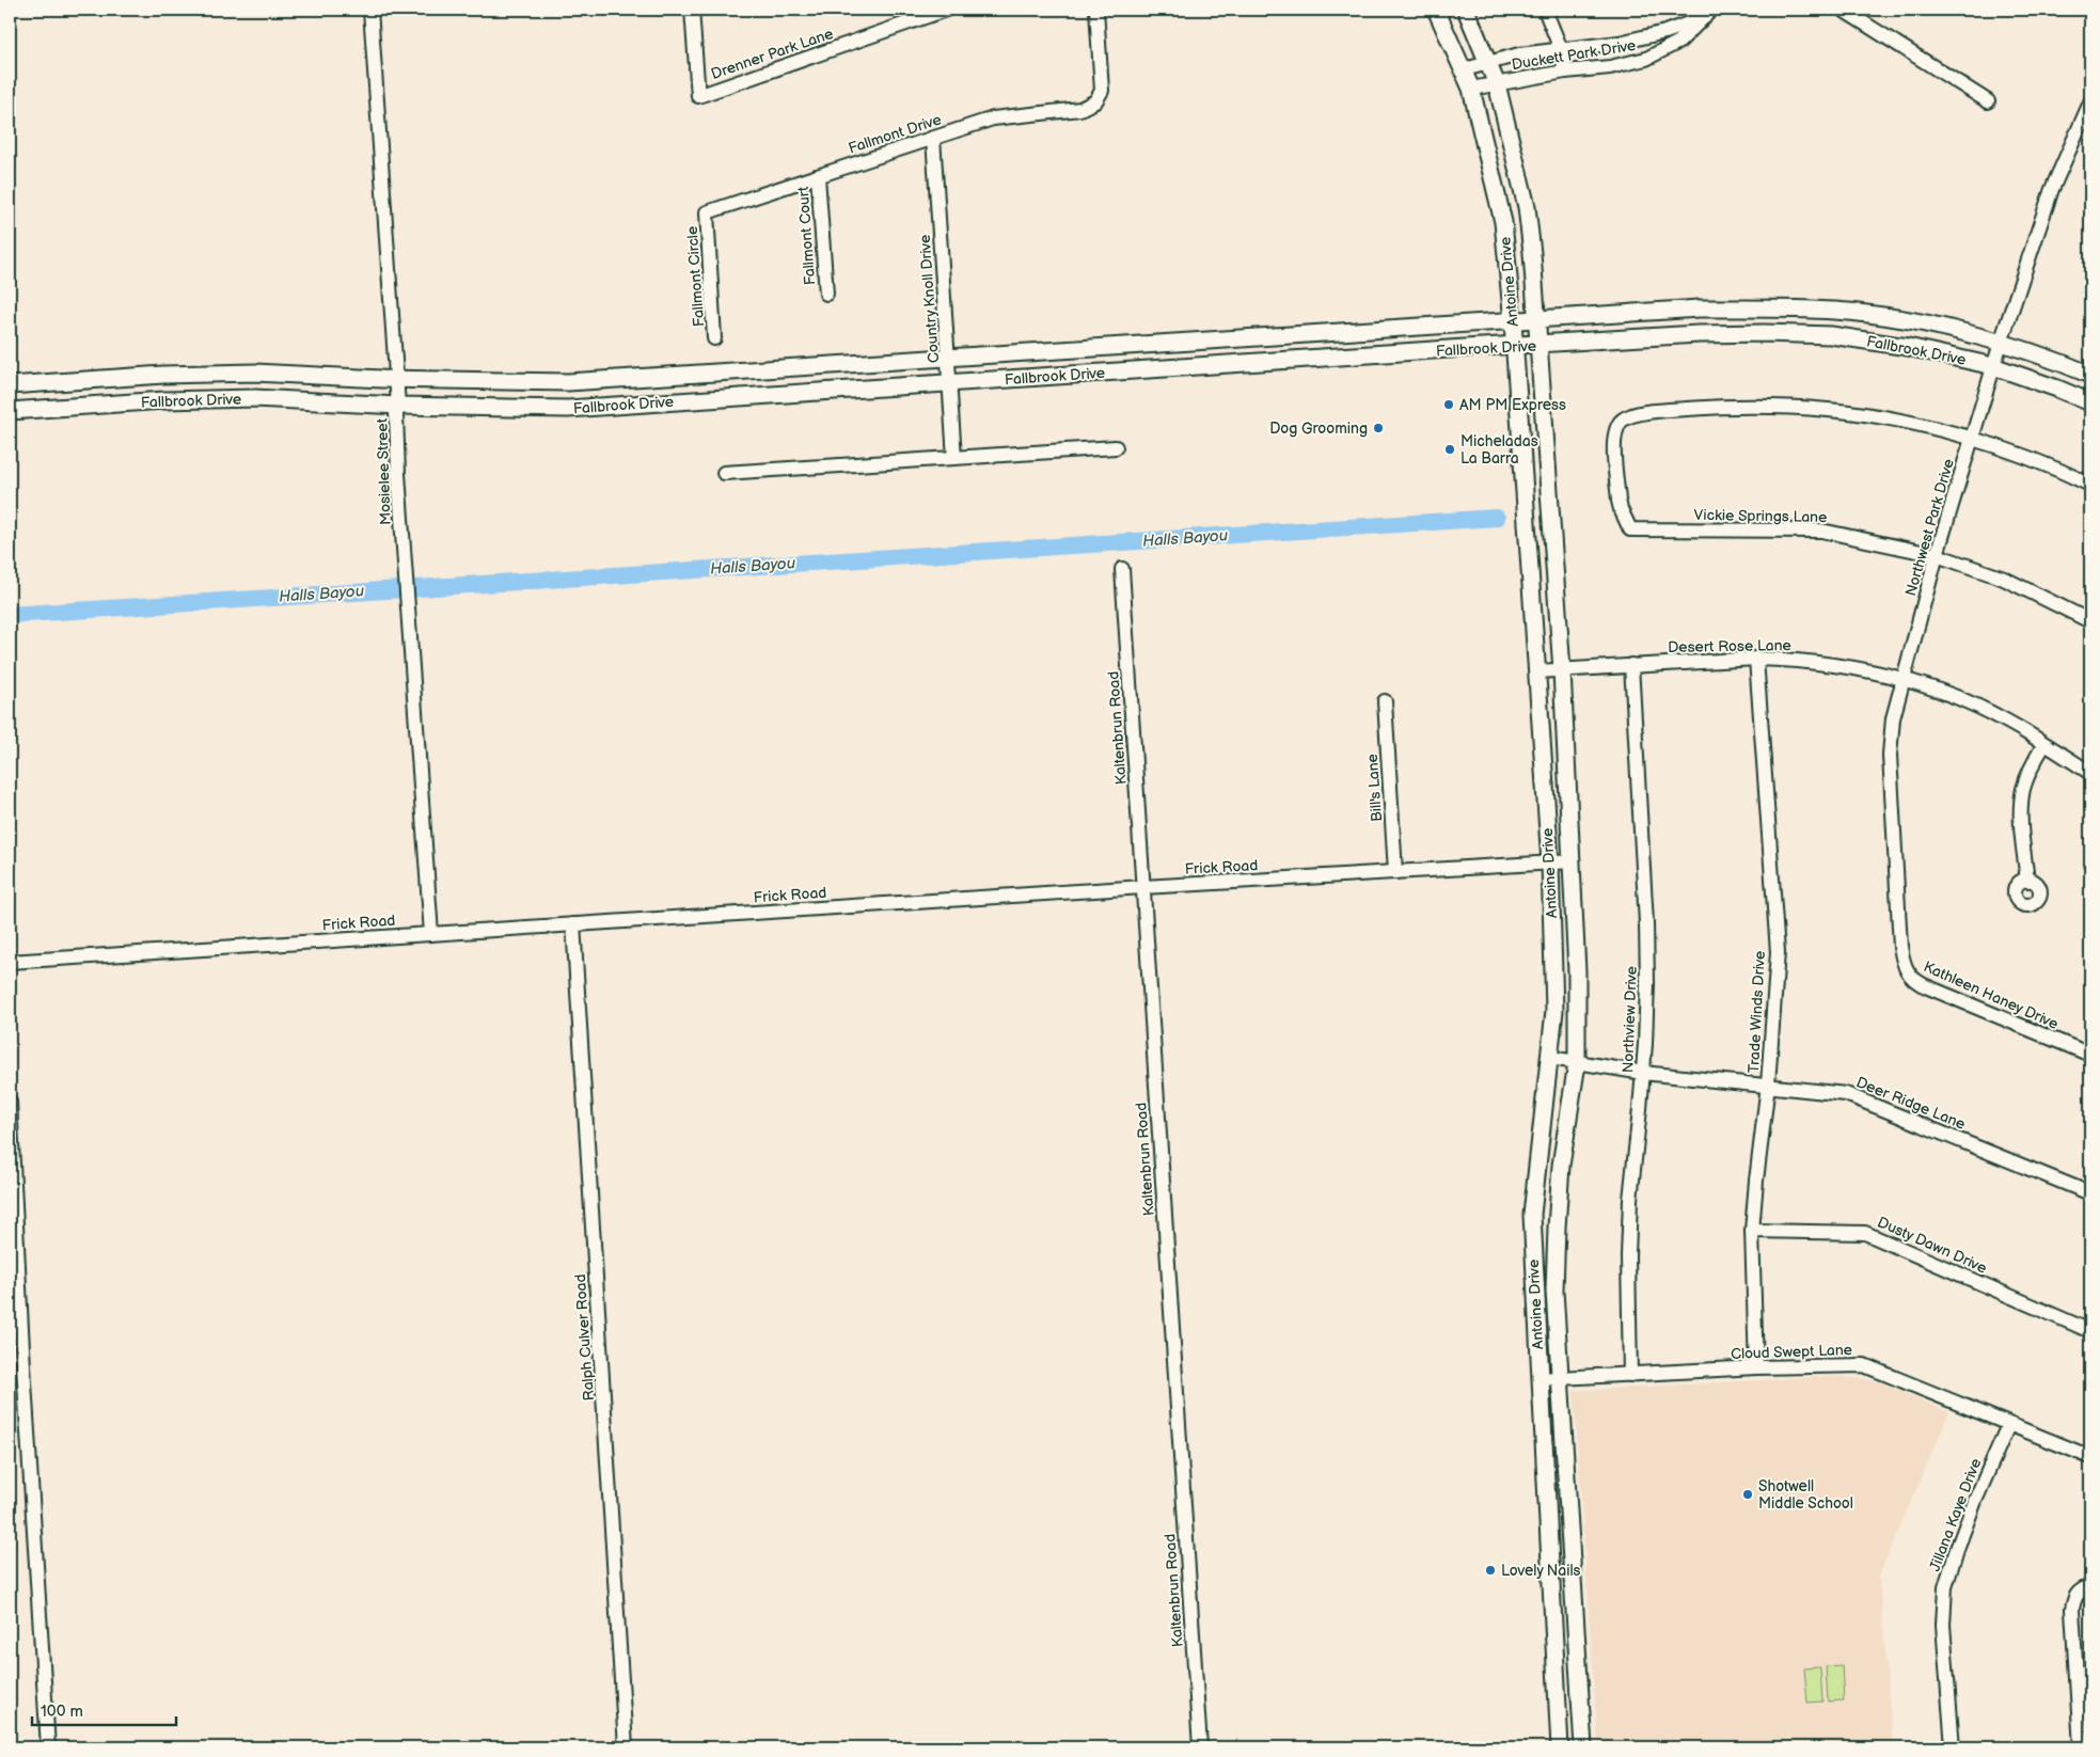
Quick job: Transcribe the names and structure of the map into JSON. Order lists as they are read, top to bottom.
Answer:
{
  "streets": {
    "main road": ["Antoine Drive", "Fallbrook Drive"],
    "street": [
      "Drenner Park Lane",
      "Duckett Park Drive",
      "Fallmont Drive",
      "Fallmont Court",
      "Fallmont Circle",
      "Country Knoll Drive",
      "Mosielee Street",
      "Vickie Springs Lane",
      "Northwest Park Drive",
      "Desert Rose Lane",
      "Kaltenbrun Road",
      "Bill's Lane",
      "Frick Road",
      "Kathleen Haney Drive",
      "Trade Winds Drive",
      "Northview Drive",
      "Deer Ridge Lane",
      "Dusty Dawn Drive",
      "Ralph Culver Road",
      "Cloud Swept Lane",
      "Jillana Kaye Drive"
    ]
  },
  "crossings": [
    ["Duckett Park Drive", "Antoine Drive"],
    ["Fallmont Drive", "Fallmont Court"],
    ["Fallmont Drive", "Fallmont Circle"],
    ["Fallmont Drive", "Country Knoll Drive"],
    ["Antoine Drive", "Fallbrook Drive"],
    ["Antoine Drive", "Desert Rose Lane"],
    ["Antoine Drive", "Frick Road"],
    ["Antoine Drive", "Deer Ridge Lane"],
    ["Antoine Drive", "Cloud Swept Lane"],
    ["Country Knoll Drive", "Fallbrook Drive"],
    ["Fallbrook Drive", "Mosielee Street"],
    ["Fallbrook Drive", "Northwest Park Drive"],
    ["Mosielee Street", "Frick Road"],
    ["Vickie Springs Lane", "Northwest Park Drive"],
    ["Northwest Park Drive", "Desert Rose Lane"],
    ["Northwest Park Drive", "Kathleen Haney Drive"],
    ["Desert Rose Lane", "Trade Winds Drive"],
    ["Desert Rose Lane", "Northview Drive"],
    ["Kaltenbrun Road", "Frick Road"],
    ["Bill's Lane", "Frick Road"],
    ["Frick Road", "Ralph Culver Road"],
    ["Trade Winds Drive", "Deer Ridge Lane"],
    ["Trade Winds Drive", "Dusty Dawn Drive"],
    ["Trade Winds Drive", "Cloud Swept Lane"],
    ["Northview Drive", "Deer Ridge Lane"],
    ["Northview Drive", "Cloud Swept Lane"],
    ["Cloud Swept Lane", "Jillana Kaye Drive"]
  ],
  "water": ["Halls Bayou"],
  "places": [
    "AM PM Express",
    "Dog Grooming",
    "Micheladas La Barra",
    "Shotwell Middle School",
    "Lovely Nails"
  ],
  "scale_bar": "100 m"
}
